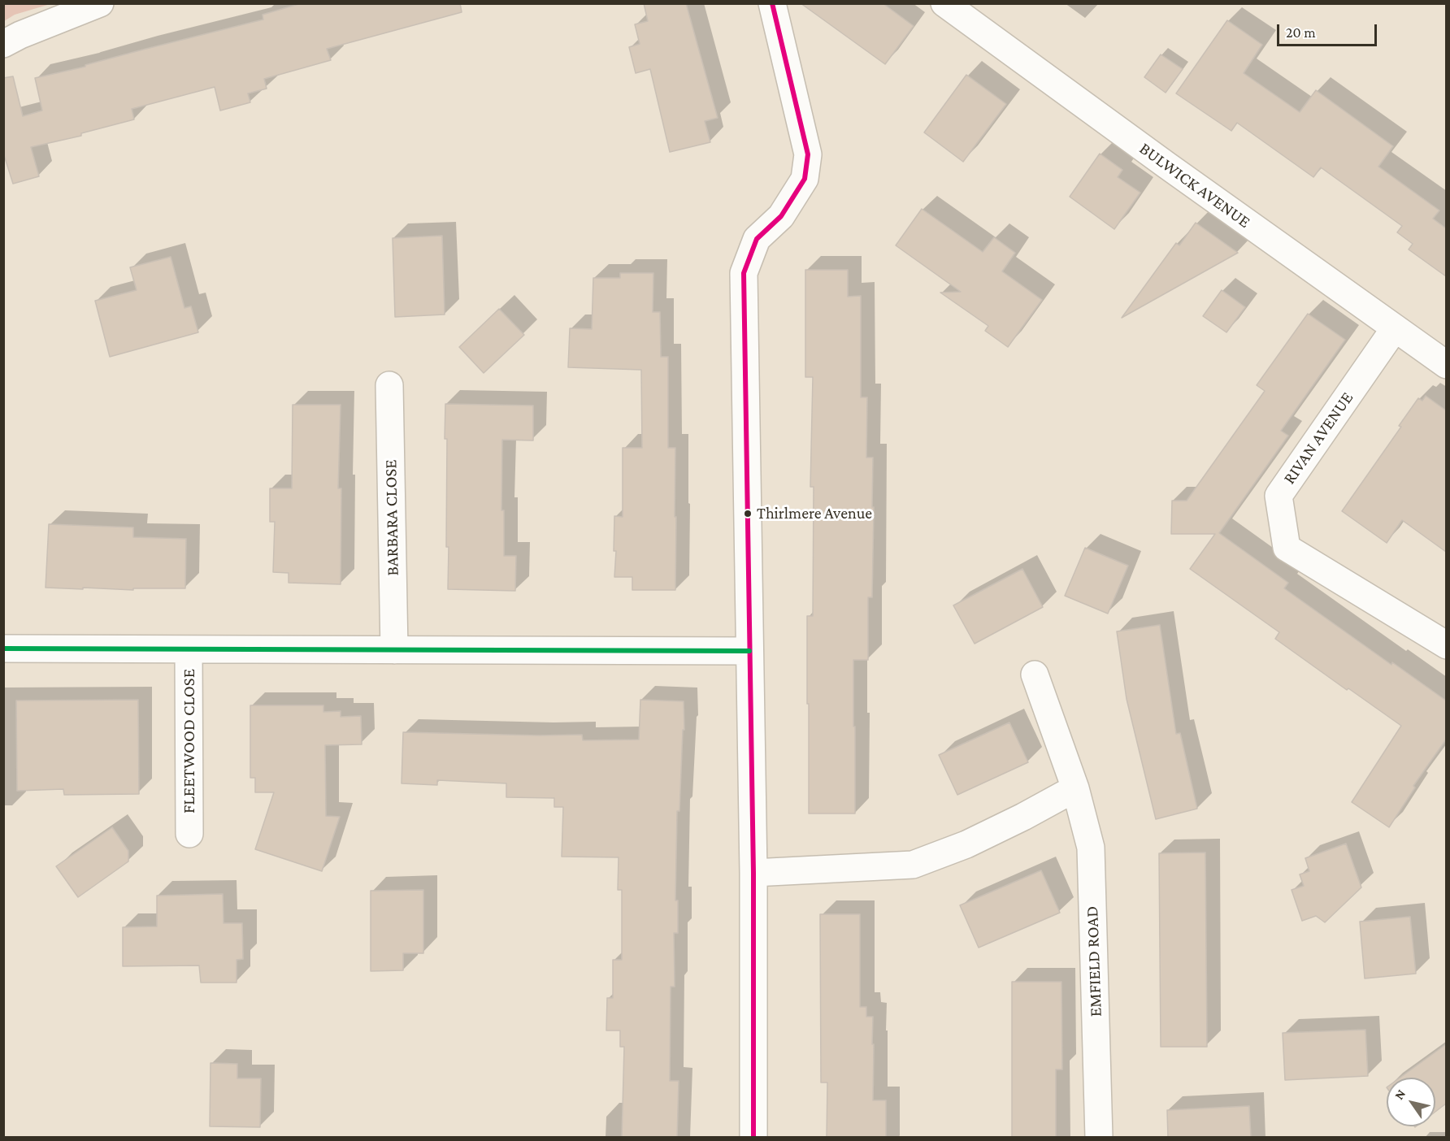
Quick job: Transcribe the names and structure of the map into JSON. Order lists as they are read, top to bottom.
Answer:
{
  "streets": {
    "street": [
      "BULWICK AVENUE",
      "RIVAN AVENUE",
      "BARBARA CLOSE",
      "FLEETWOOD CLOSE",
      "EMFIELD ROAD"
    ]
  },
  "crossings": [
    ["BULWICK AVENUE", "RIVAN AVENUE"]
  ],
  "places": ["Thirlmere Avenue"],
  "scale_bar": "20 m",
  "north": "top left"
}
